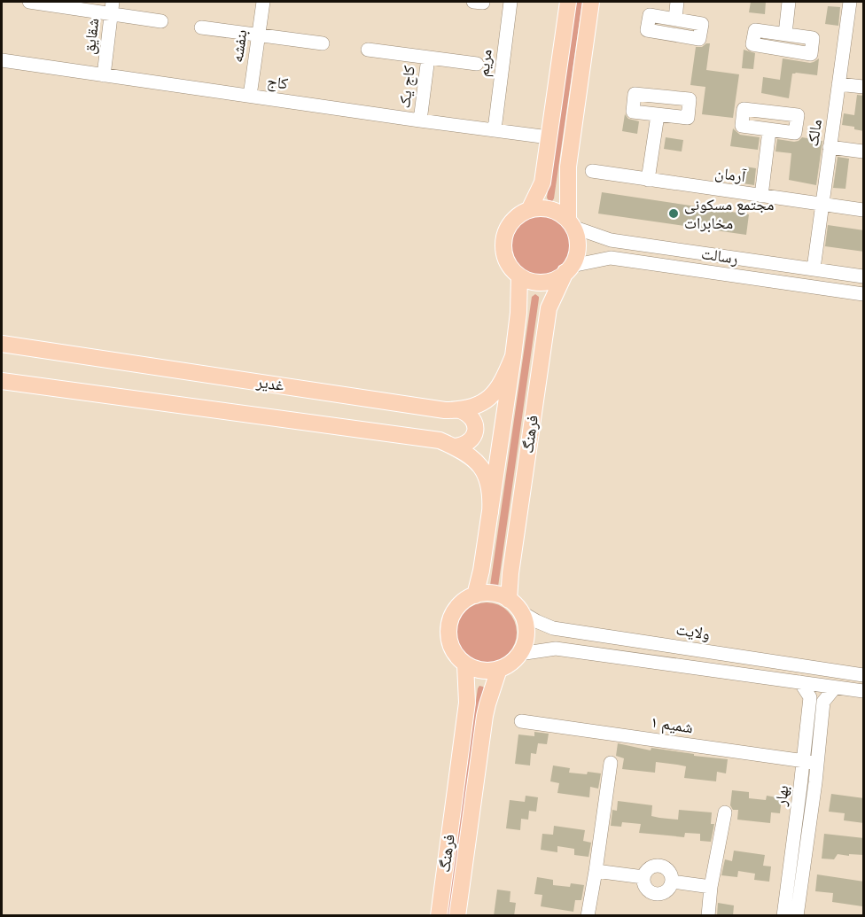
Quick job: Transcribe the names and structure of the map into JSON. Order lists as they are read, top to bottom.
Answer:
{
  "streets": {
    "main road": ["غدیر", "فرهنگ"],
    "street": [
      "شقایق",
      "بنفشه",
      "مریم",
      "کاج",
      "کاج یک",
      "مالک",
      "آرمان",
      "رسالت",
      "ولایت",
      "شمیم ۱",
      "بهار"
    ]
  },
  "crossings": [
    ["شقایق", "کاج"],
    ["بنفشه", "کاج"],
    ["مریم", "کاج"],
    ["کاج", "کاج یک"],
    ["مالک", "آرمان"],
    ["مالک", "رسالت"],
    ["رسالت", "فرهنگ"],
    ["غدیر", "فرهنگ"],
    ["فرهنگ", "ولایت"],
    ["شمیم ۱", "بهار"]
  ],
  "places": ["مجتمع مسکونی مخابرات"]
}
